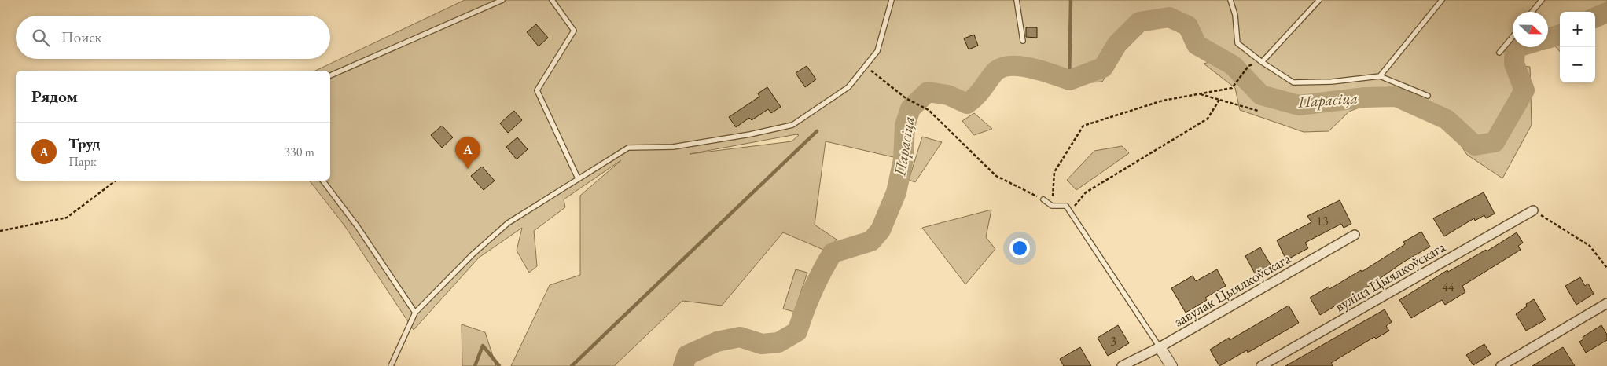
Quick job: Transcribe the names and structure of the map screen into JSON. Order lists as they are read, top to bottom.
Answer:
{
  "streets": {
    "street": ["вуліца Цыялкоўскага", "завулак Цыялкоўскага"]
  },
  "water": ["Парасіца"],
  "house_numbers": ["13", "44", "3"],
  "north": "right",
  "page": {
    "map_buttons": ["+", "−"],
    "search": "Поиск",
    "heading": "Рядом",
    "list": [
      {
        "mark": "A",
        "name": "Труд",
        "note": "Парк",
        "value": "330 m"
      }
    ],
    "pins": "A"
  }
}
